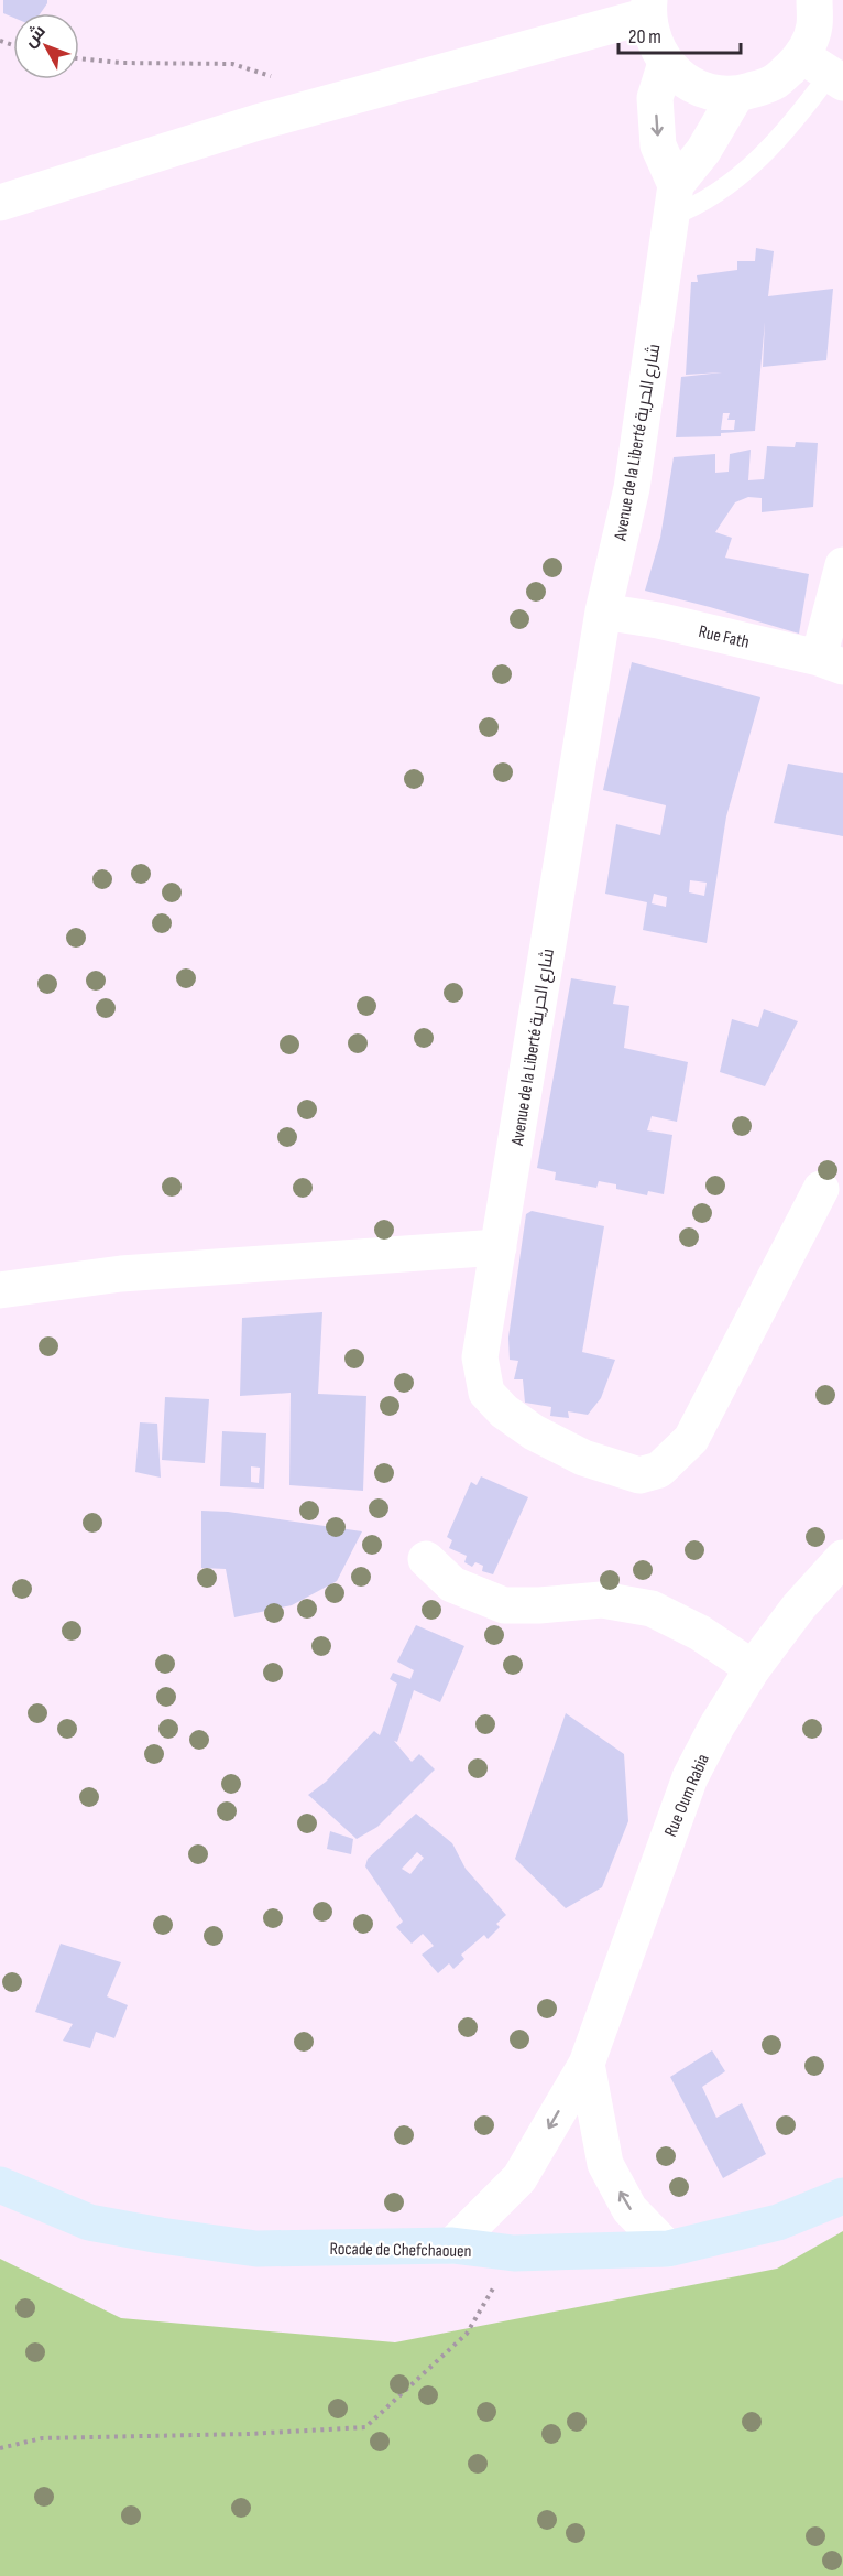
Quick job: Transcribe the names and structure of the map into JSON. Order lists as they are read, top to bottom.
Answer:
{
  "streets": {
    "main road": ["Rocade de Chefchaouen"],
    "street": ["Avenue de la Liberté شارع الحرية", "Rue Fath", "Rue Oum Rabia"]
  },
  "crossings": [
    ["Avenue de la Liberté شارع الحرية", "Rue Fath"],
    ["Rue Oum Rabia", "Rocade de Chefchaouen"]
  ],
  "scale_bar": "20 m",
  "north": "top left"
}
